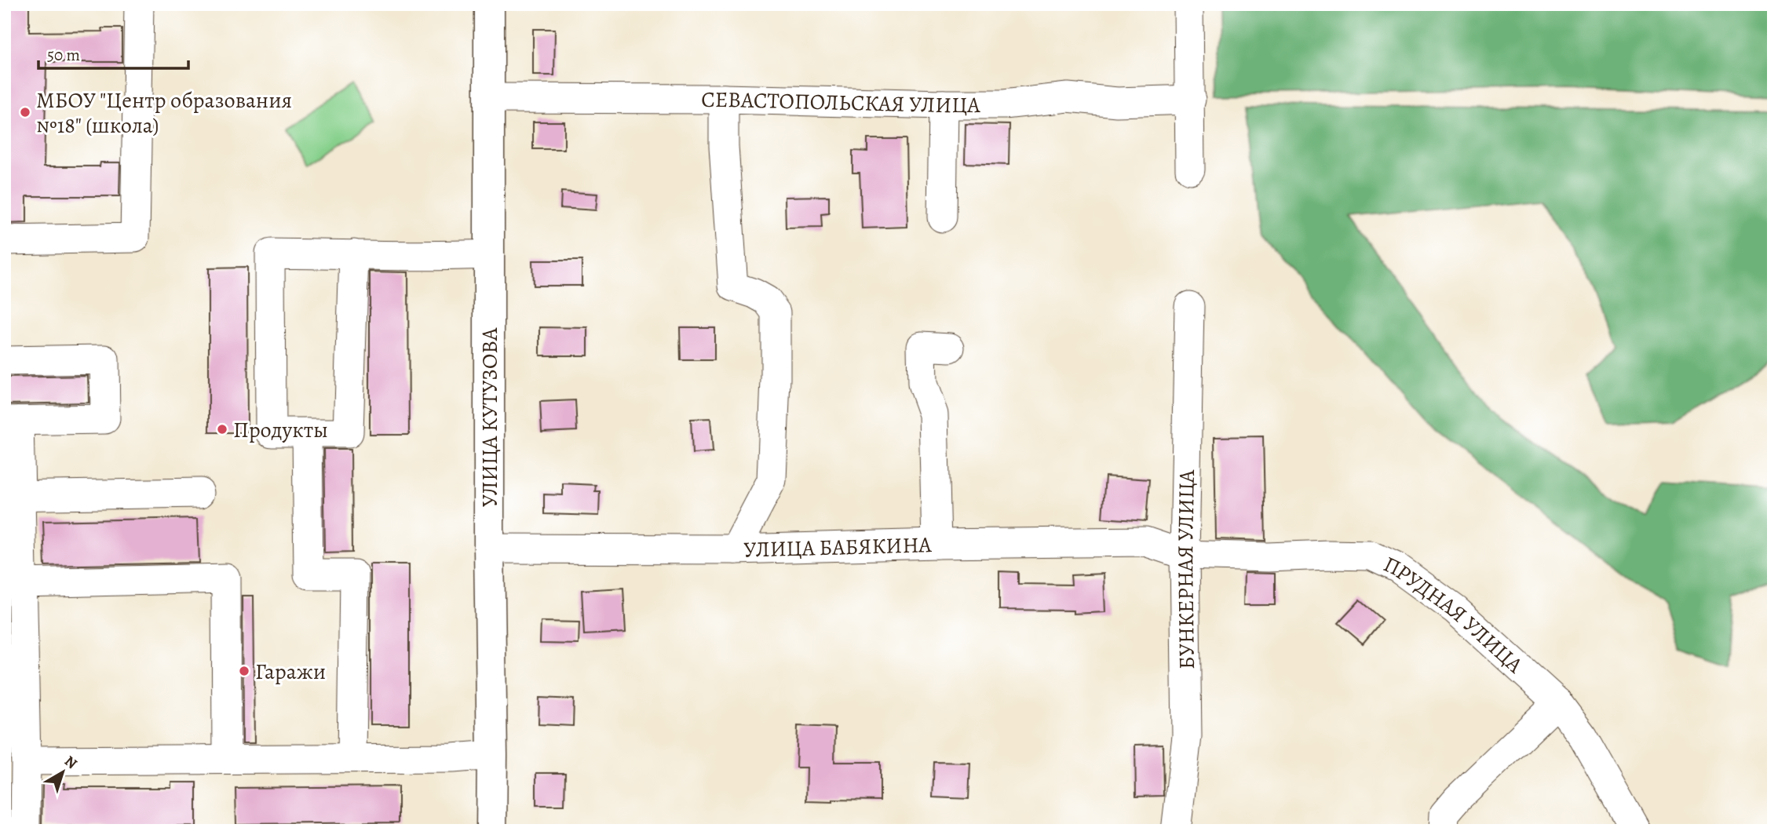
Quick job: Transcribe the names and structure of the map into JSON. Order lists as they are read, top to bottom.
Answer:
{
  "streets": {
    "main road": ["УЛИЦА КУТУЗОВА"],
    "street": [
      "СЕВАСТОПОЛЬСКАЯ УЛИЦА",
      "УЛИЦА БАБЯКИНА",
      "БУНКЕРНАЯ УЛИЦА",
      "ПРУДНАЯ УЛИЦА"
    ]
  },
  "crossings": [
    ["СЕВАСТОПОЛЬСКАЯ УЛИЦА", "УЛИЦА КУТУЗОВА"],
    ["УЛИЦА КУТУЗОВА", "УЛИЦА БАБЯКИНА"],
    ["УЛИЦА БАБЯКИНА", "БУНКЕРНАЯ УЛИЦА"],
    ["УЛИЦА БАБЯКИНА", "ПРУДНАЯ УЛИЦА"],
    ["БУНКЕРНАЯ УЛИЦА", "ПРУДНАЯ УЛИЦА"]
  ],
  "places": ["МБОУ \"Центр образования №18\" (школа)", "Продукты", "Гаражи"],
  "scale_bar": "50 m",
  "north": "top right"
}
